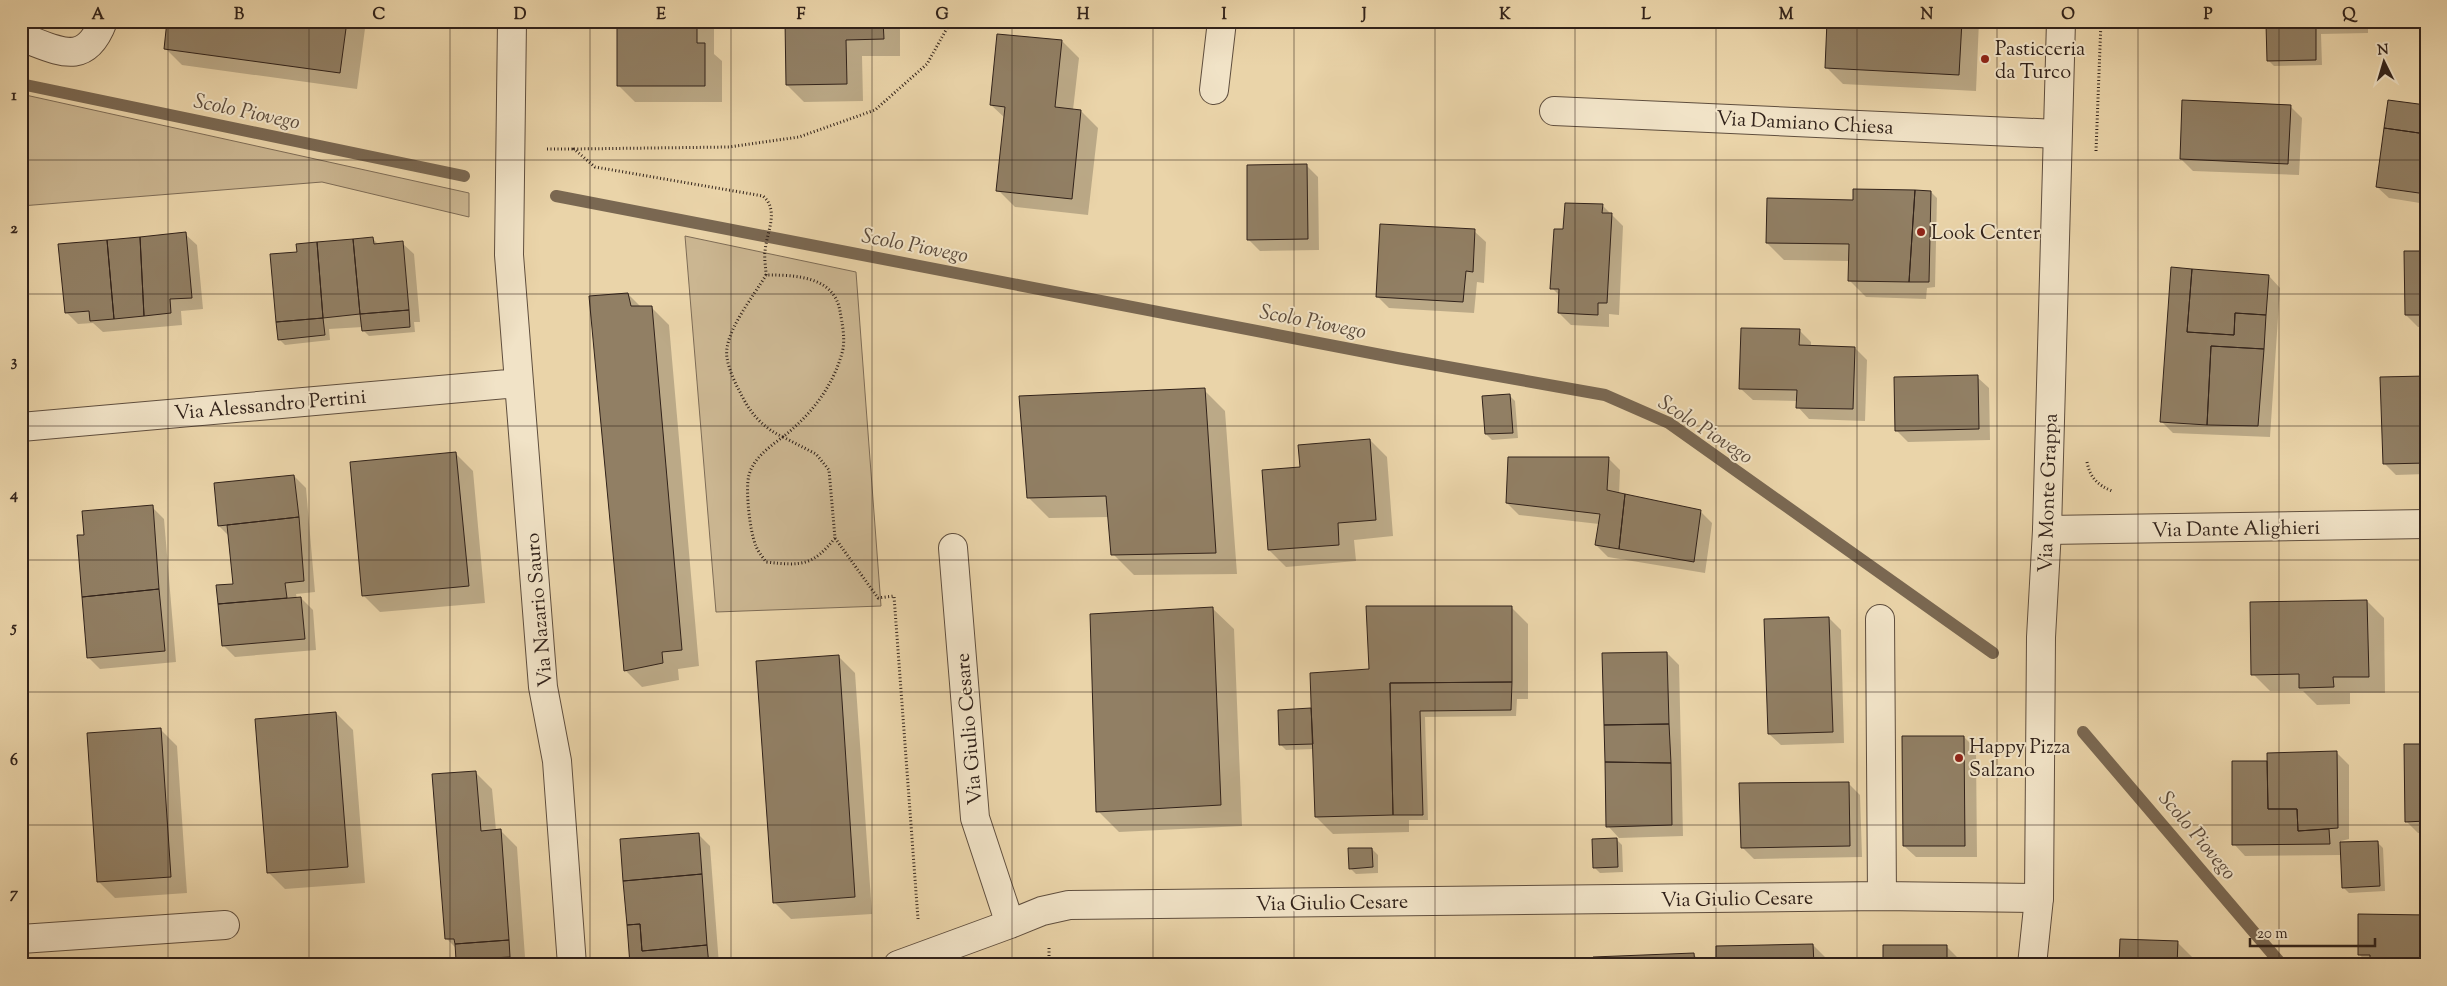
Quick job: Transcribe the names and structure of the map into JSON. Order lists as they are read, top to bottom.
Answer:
{
  "streets": {
    "street": [
      "Via Damiano Chiesa",
      "Via Alessandro Pertini",
      "Via Monte Grappa",
      "Via Dante Alighieri",
      "Via Nazario Sauro",
      "Via Giulio Cesare"
    ]
  },
  "crossings": [
    ["Via Damiano Chiesa", "Via Monte Grappa"],
    ["Via Alessandro Pertini", "Via Nazario Sauro"],
    ["Via Monte Grappa", "Via Dante Alighieri"],
    ["Via Monte Grappa", "Via Giulio Cesare"]
  ],
  "water": ["Scolo Piovego"],
  "places": ["Pasticceria da Turco", "Look Center", "Happy Pizza Salzano"],
  "scale_bar": "20 m",
  "north": "top",
  "grid": {
    "columns": [
      "A",
      "B",
      "C",
      "D",
      "E",
      "F",
      "G",
      "H",
      "I",
      "J",
      "K",
      "L",
      "M",
      "N",
      "O",
      "P",
      "Q"
    ],
    "rows": [
      "1",
      "2",
      "3",
      "4",
      "5",
      "6",
      "7"
    ]
  }
}
